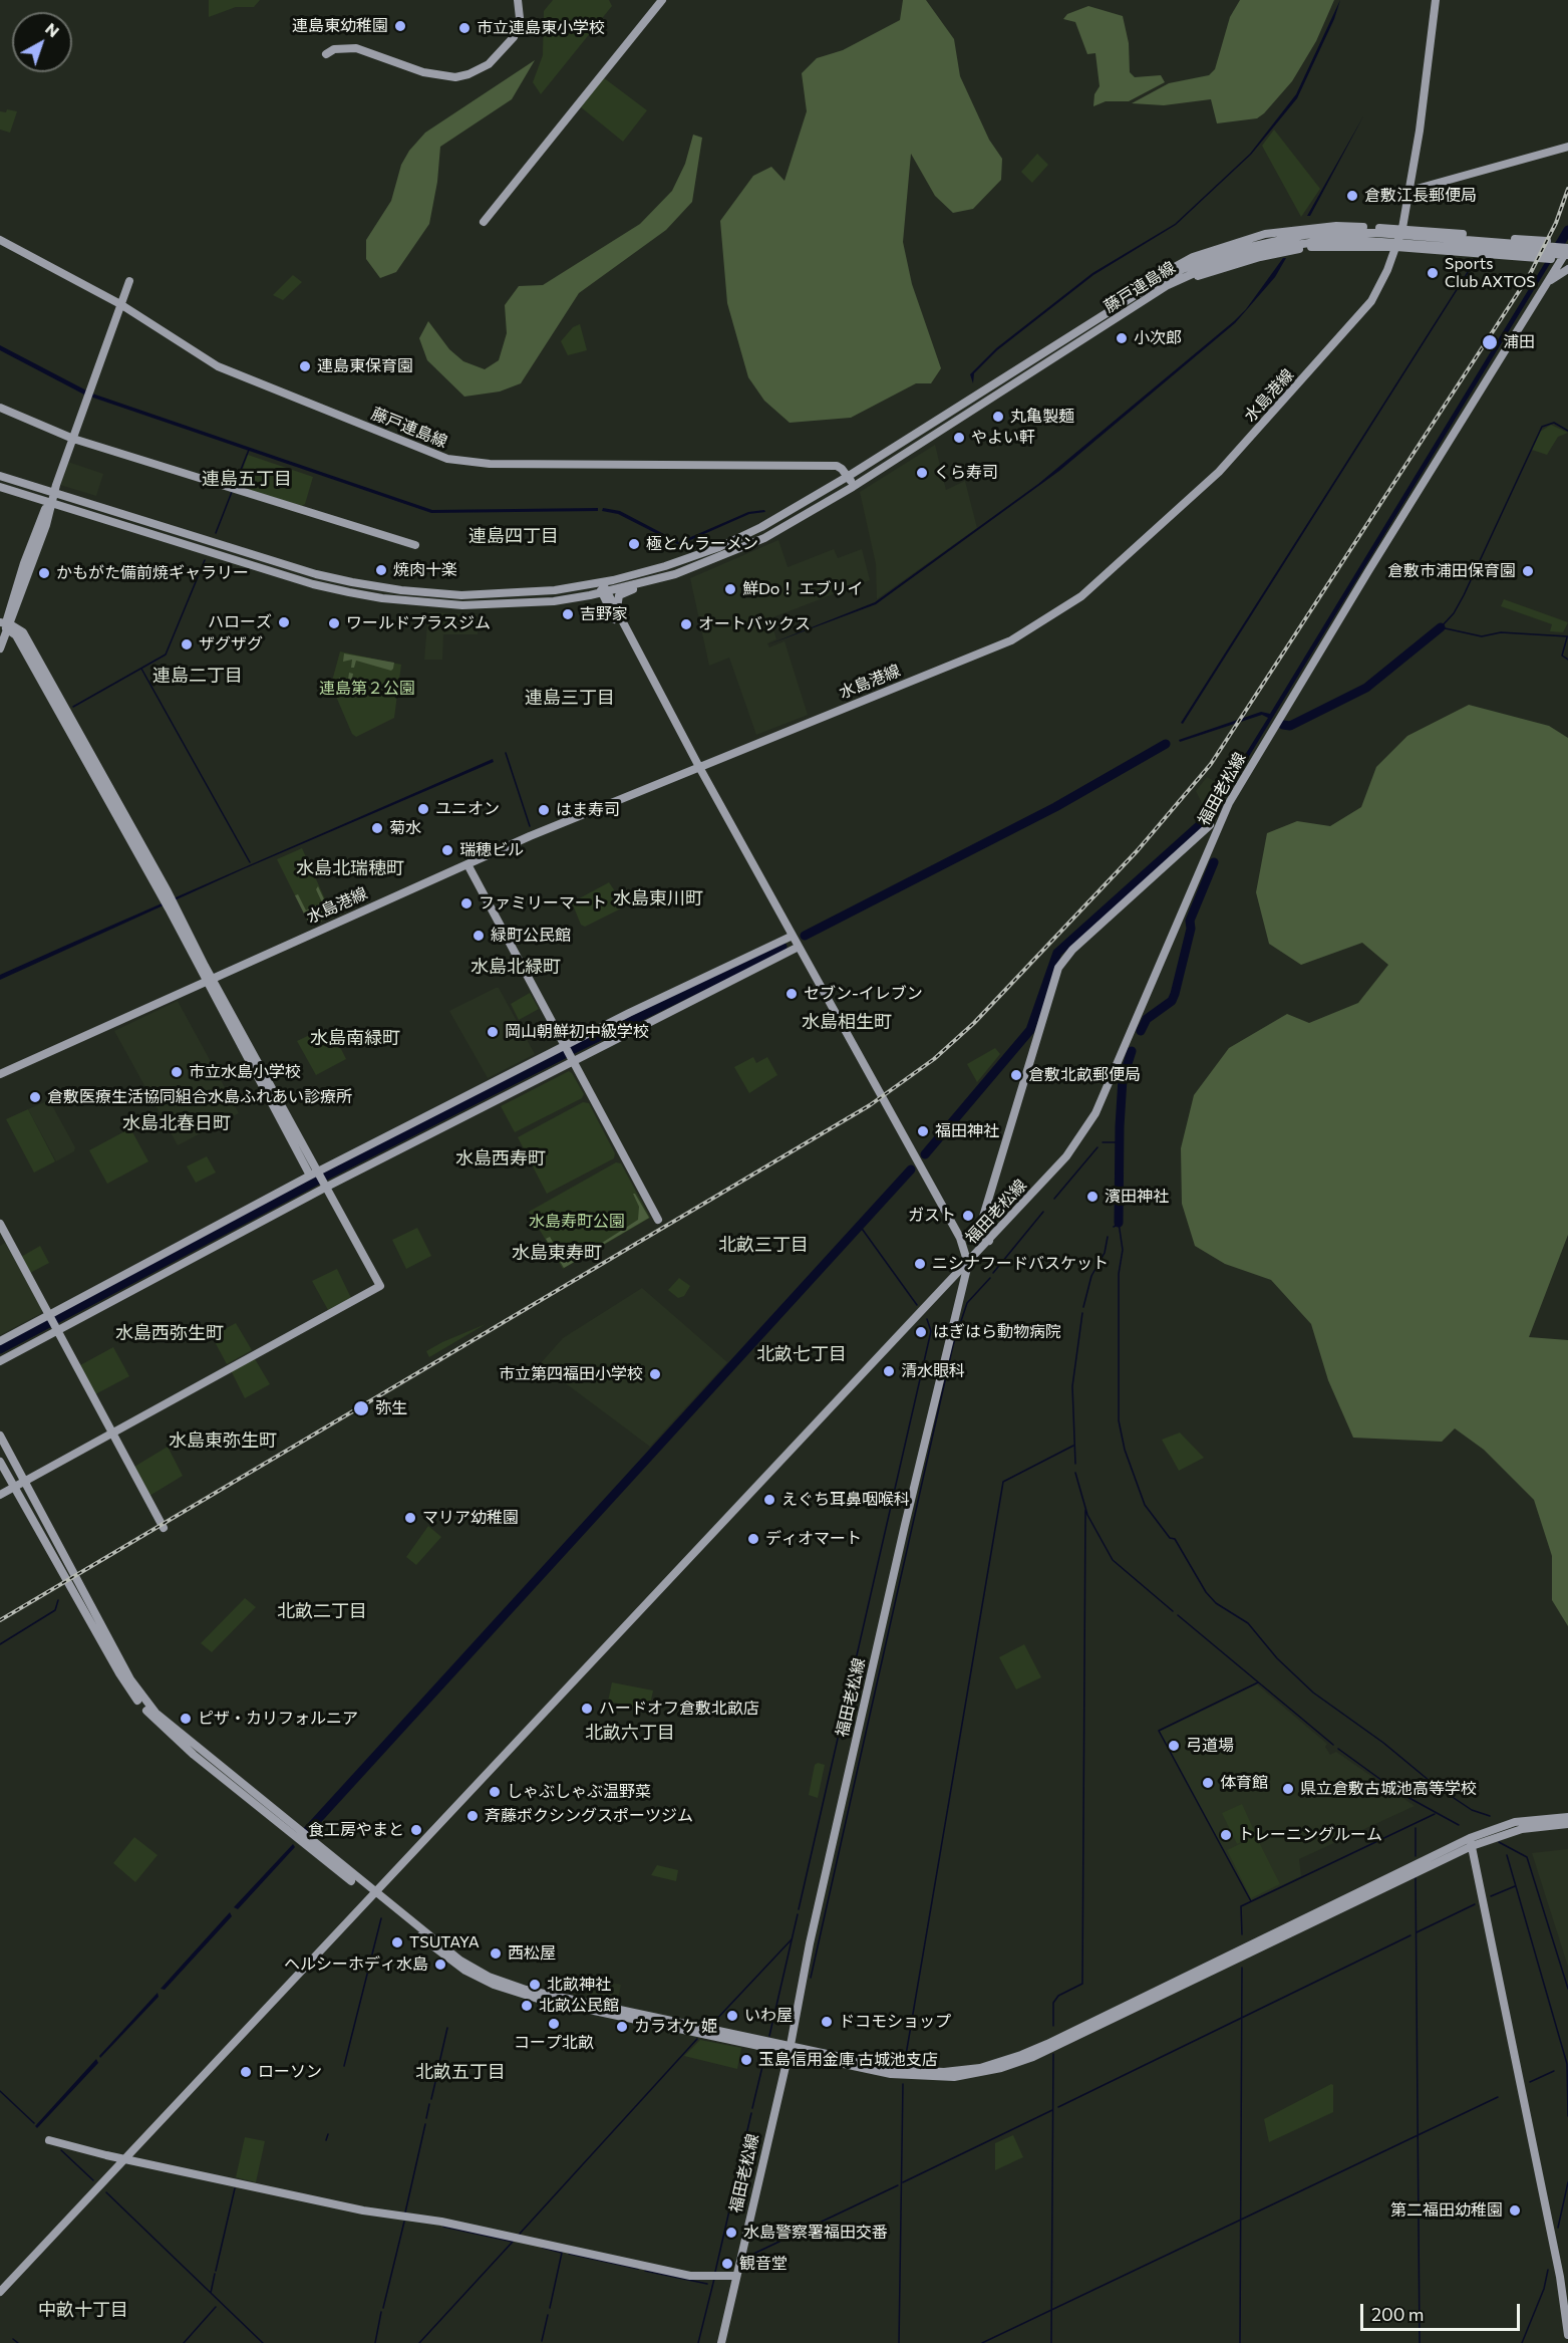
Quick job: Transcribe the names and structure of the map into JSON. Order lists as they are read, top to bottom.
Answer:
{
  "streets": {
    "street": ["藤戸連島線", "水島港線", "福田老松線"]
  },
  "crossings": [
    ["藤戸連島線", "福田老松線"]
  ],
  "districts": [
    "連島五丁目",
    "連島四丁目",
    "連島二丁目",
    "連島三丁目",
    "水島北瑞穂町",
    "水島東川町",
    "水島北緑町",
    "水島相生町",
    "水島南緑町",
    "水島北春日町",
    "水島西寿町",
    "北畝三丁目",
    "水島東寿町",
    "水島西弥生町",
    "北畝七丁目",
    "水島東弥生町",
    "北畝二丁目",
    "北畝六丁目",
    "北畝五丁目",
    "中畝十丁目"
  ],
  "parks": ["連島第２公園", "水島寿町公園"],
  "places": [
    "連島東幼稚園",
    "市立連島東小学校",
    "倉敷江長郵便局",
    "Sports Club AXTOS",
    "小次郎",
    "浦田",
    "連島東保育園",
    "丸亀製麺",
    "やよい軒",
    "くら寿司",
    "極とんラーメン",
    "焼肉十楽",
    "倉敷市浦田保育園",
    "かもがた備前焼ギャラリー",
    "鮮Do！ エブリイ",
    "吉野家",
    "ハローズ",
    "ワールドプラスジム",
    "オートバックス",
    "ザグザグ",
    "ユニオン",
    "はま寿司",
    "菊水",
    "瑞穂ビル",
    "ファミリーマート",
    "緑町公民館",
    "セブン-イレブン",
    "岡山朝鮮初中級学校",
    "市立水島小学校",
    "倉敷北畝郵便局",
    "倉敷医療生活協同組合水島ふれあい診療所",
    "福田神社",
    "濱田神社",
    "ガスト",
    "ニシナフードバスケット",
    "はぎはら動物病院",
    "清水眼科",
    "市立第四福田小学校",
    "弥生",
    "えぐち耳鼻咽喉科",
    "マリア幼稚園",
    "ディオマート",
    "ハードオフ倉敷北畝店",
    "ピザ・カリフォルニア",
    "弓道場",
    "体育館",
    "県立倉敷古城池高等学校",
    "しゃぶしゃぶ温野菜",
    "斉藤ボクシングスポーツジム",
    "食工房やまと",
    "トレーニングルーム",
    "TSUTAYA",
    "西松屋",
    "ヘルシーホディ水島",
    "北畝神社",
    "北畝公民館",
    "いわ屋",
    "ドコモショップ",
    "コープ北畝",
    "カラオケ 姫",
    "玉島信用金庫 古城池支店",
    "ローソン",
    "第二福田幼稚園",
    "水島警察署福田交番",
    "観音堂"
  ],
  "scale_bar": "200 m",
  "north": "top right"
}
